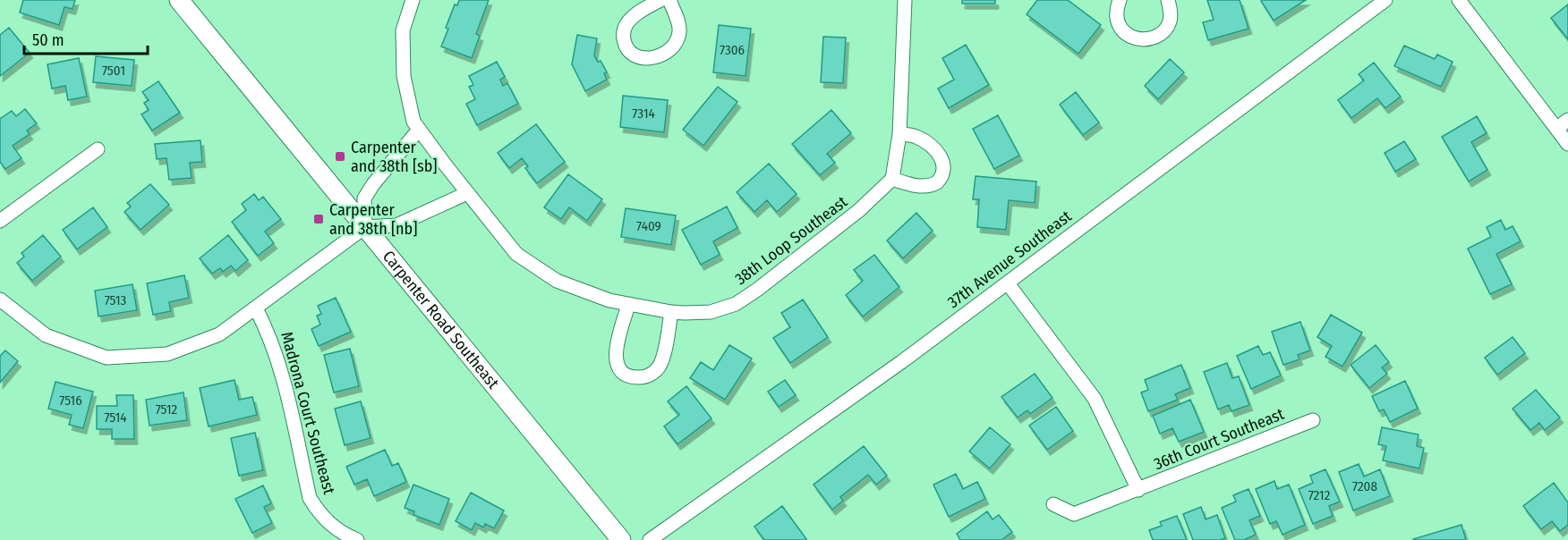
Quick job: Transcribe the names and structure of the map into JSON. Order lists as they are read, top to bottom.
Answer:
{
  "streets": {
    "street": [
      "38th Loop Southeast",
      "37th Avenue Southeast",
      "Carpenter Road Southeast",
      "Madrona Court Southeast",
      "36th Court Southeast"
    ]
  },
  "places": {
    "transit": ["Carpenter and 38th [sb]", "Carpenter and 38th [nb]"]
  },
  "house_numbers": [
    "7306",
    "7501",
    "7314",
    "7409",
    "7513",
    "7516",
    "7512",
    "7514",
    "7208",
    "7212"
  ],
  "scale_bar": "50 m"
}
